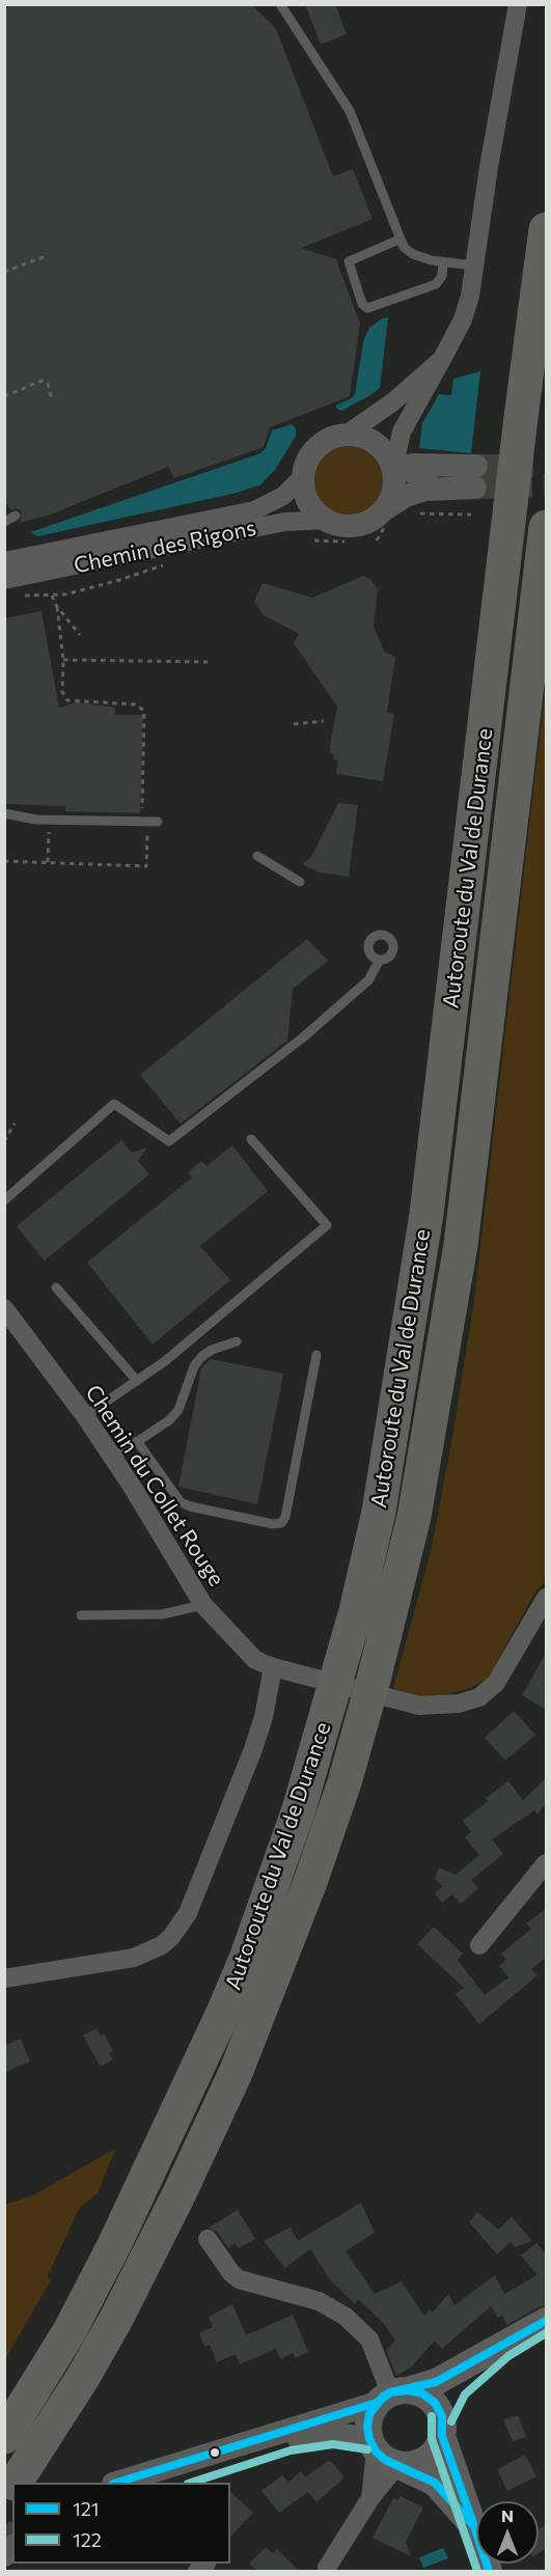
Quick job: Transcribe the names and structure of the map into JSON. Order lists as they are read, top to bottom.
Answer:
{
  "streets": {
    "highway": ["Autoroute du Val de Durance"],
    "street": ["Chemin des Rigons", "Chemin du Collet Rouge"]
  },
  "lines": ["transit line 121", "transit line 122"],
  "legend": ["121", "122"],
  "north": "top"
}
